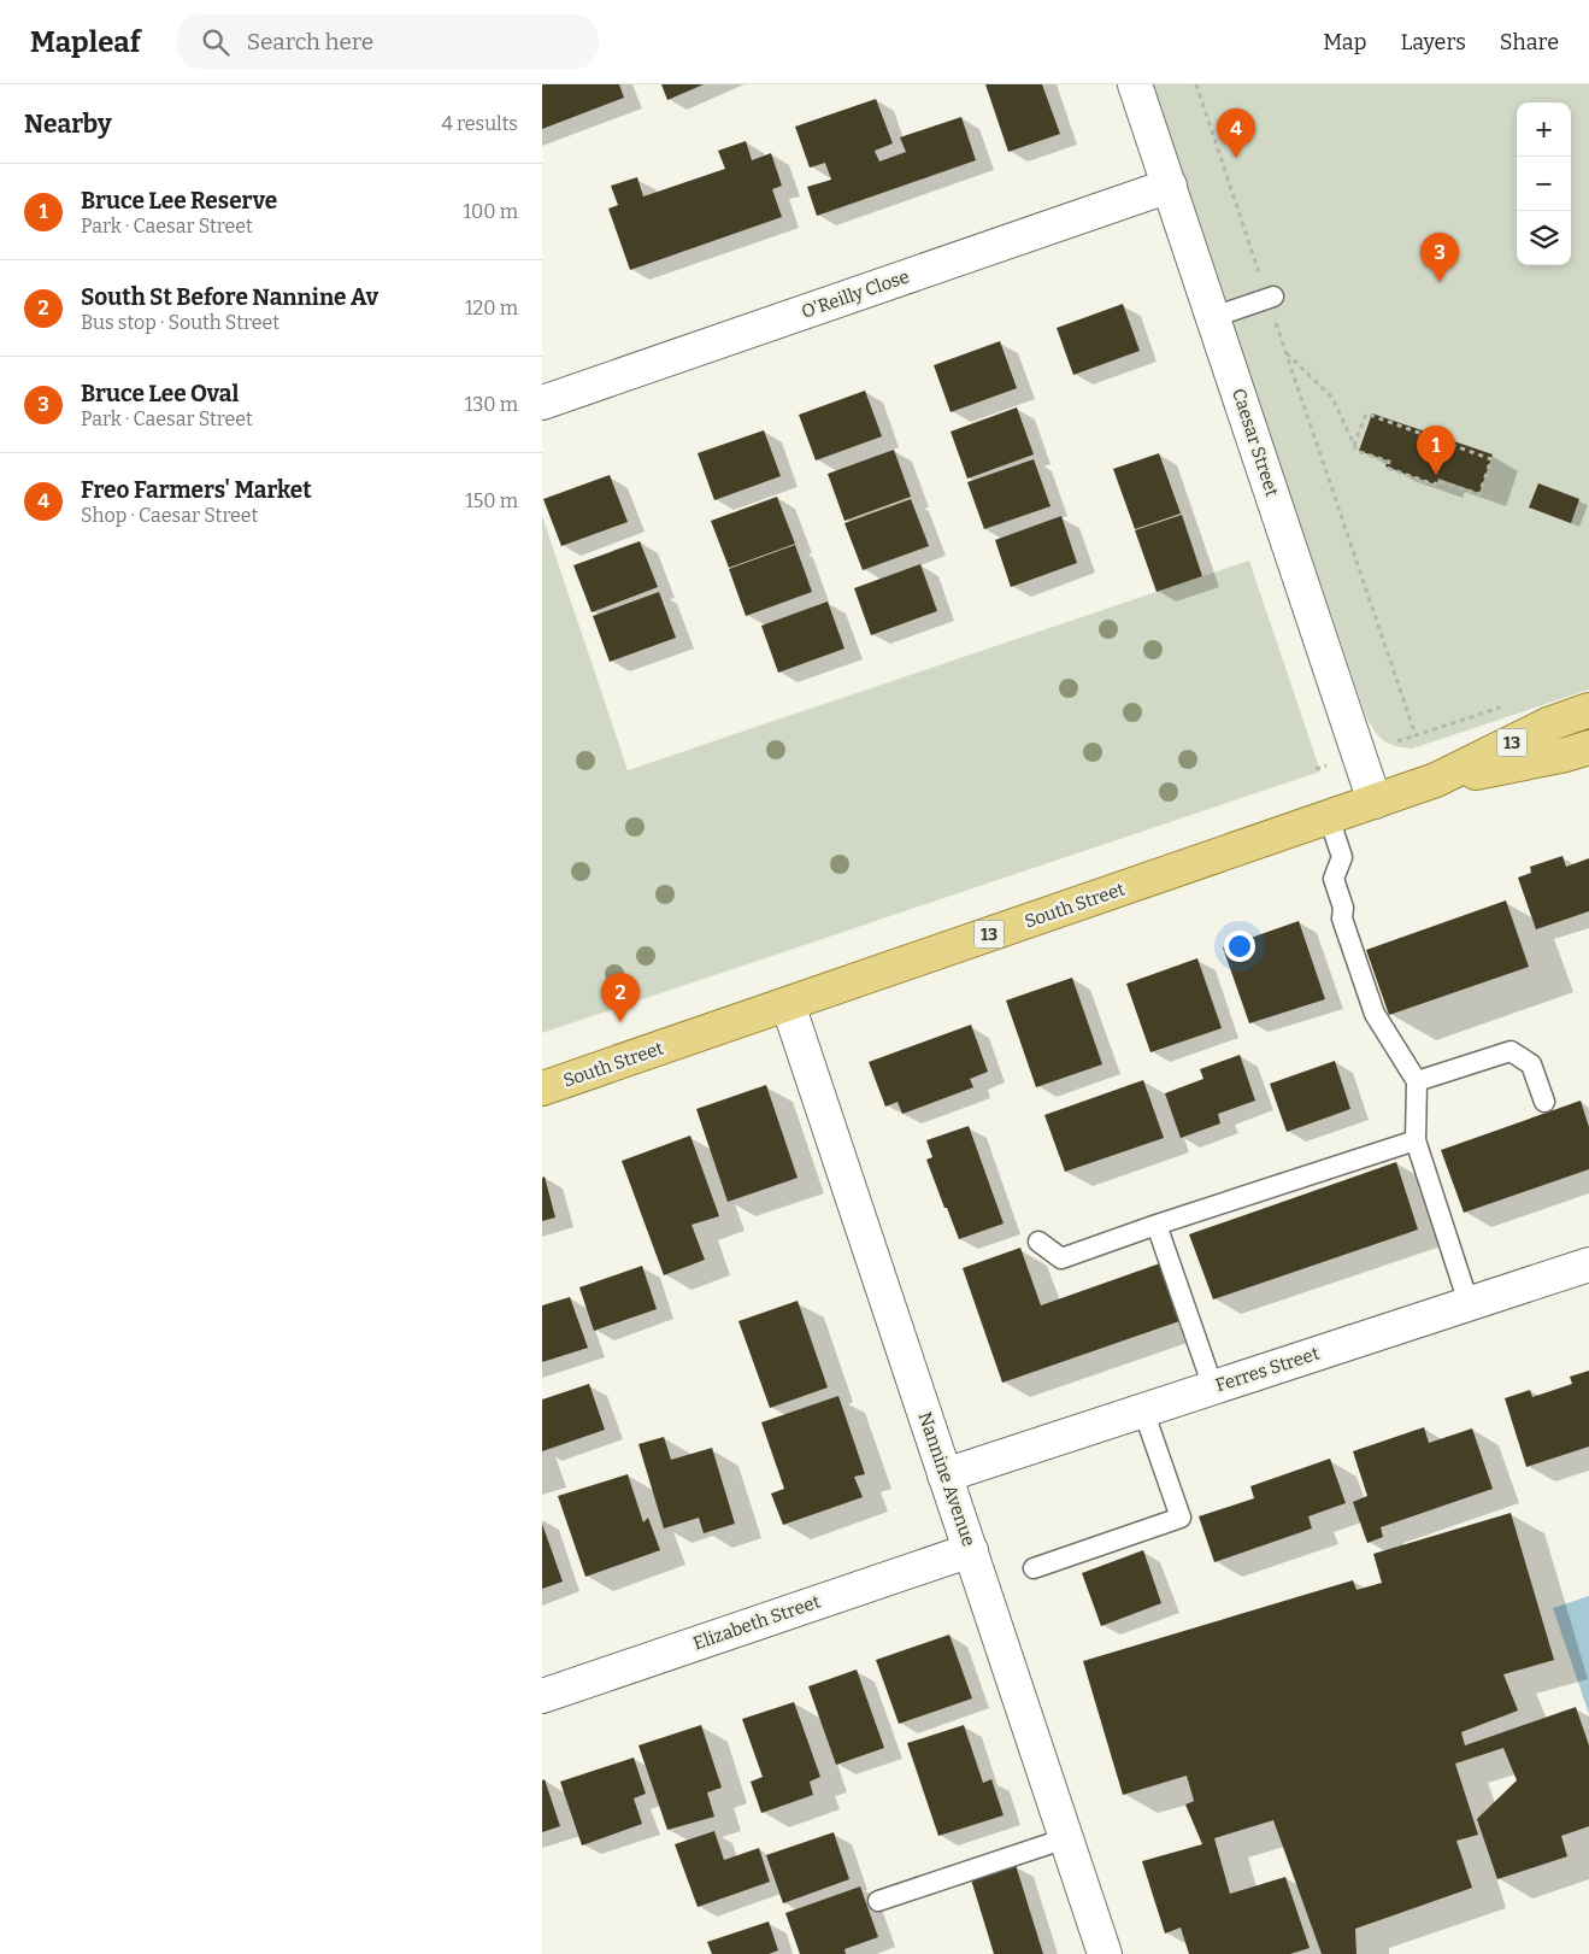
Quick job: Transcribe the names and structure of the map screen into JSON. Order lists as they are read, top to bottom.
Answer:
{
  "streets": {
    "main road": ["13", "South Street"],
    "street": [
      "O'Reilly Close",
      "Caesar Street",
      "Ferres Street",
      "Nannine Avenue",
      "Elizabeth Street"
    ]
  },
  "crossings": [
    ["O'Reilly Close", "Caesar Street"],
    ["Caesar Street", "South Street"],
    ["South Street", "Nannine Avenue"],
    ["Ferres Street", "Nannine Avenue"],
    ["Nannine Avenue", "Elizabeth Street"]
  ],
  "page": {
    "header": "Mapleaf",
    "search": "Search here",
    "nav": ["Map", "Layers", "Share"],
    "heading": ["Nearby", "4 results"],
    "map_buttons": ["+", "−"],
    "pins": [
      "4",
      "3",
      "1",
      "2"
    ],
    "list": [
      {
        "mark": "1",
        "name": "Bruce Lee Reserve",
        "note": "Park · Caesar Street",
        "value": "100 m"
      },
      {
        "mark": "2",
        "name": "South St Before Nannine Av",
        "note": "Bus stop · South Street",
        "value": "120 m"
      },
      {
        "mark": "3",
        "name": "Bruce Lee Oval",
        "note": "Park · Caesar Street",
        "value": "130 m"
      },
      {
        "mark": "4",
        "name": "Freo Farmers' Market",
        "note": "Shop · Caesar Street",
        "value": "150 m"
      }
    ]
  }
}
